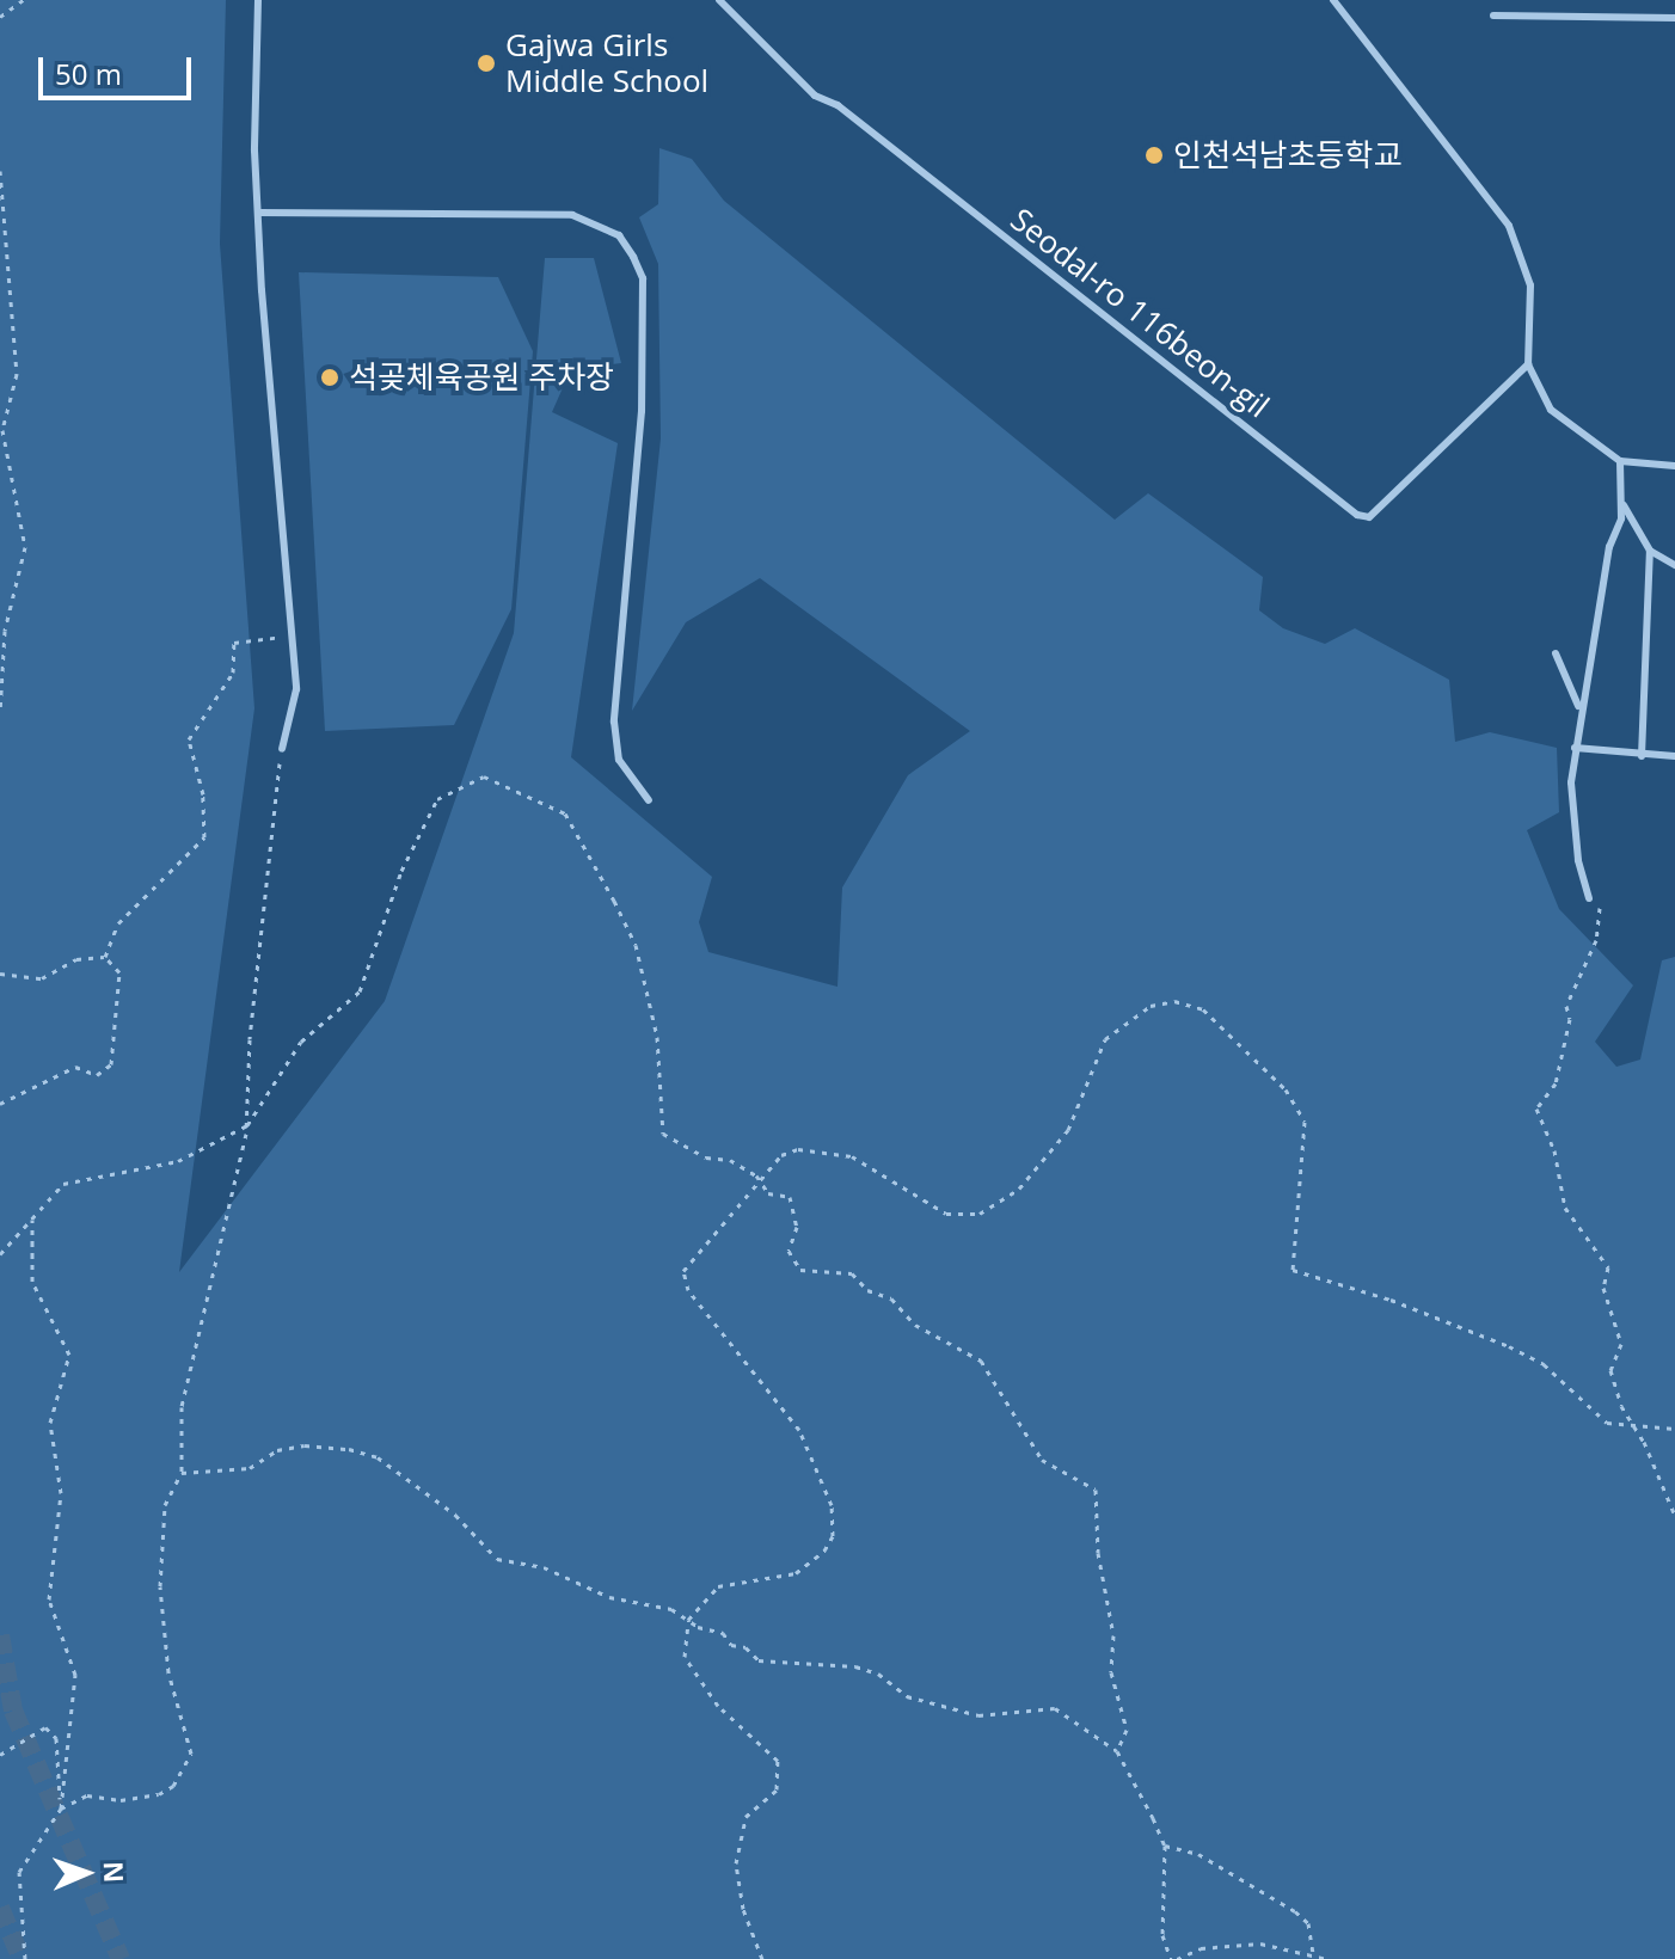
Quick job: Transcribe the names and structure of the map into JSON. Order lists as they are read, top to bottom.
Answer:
{
  "streets": {
    "lane": ["Seodal-ro 116beon-gil"]
  },
  "places": ["Gajwa Girls Middle School", "인천석남초등학교", "석곶체육공원 주차장"],
  "scale_bar": "50 m",
  "north": "right"
}
